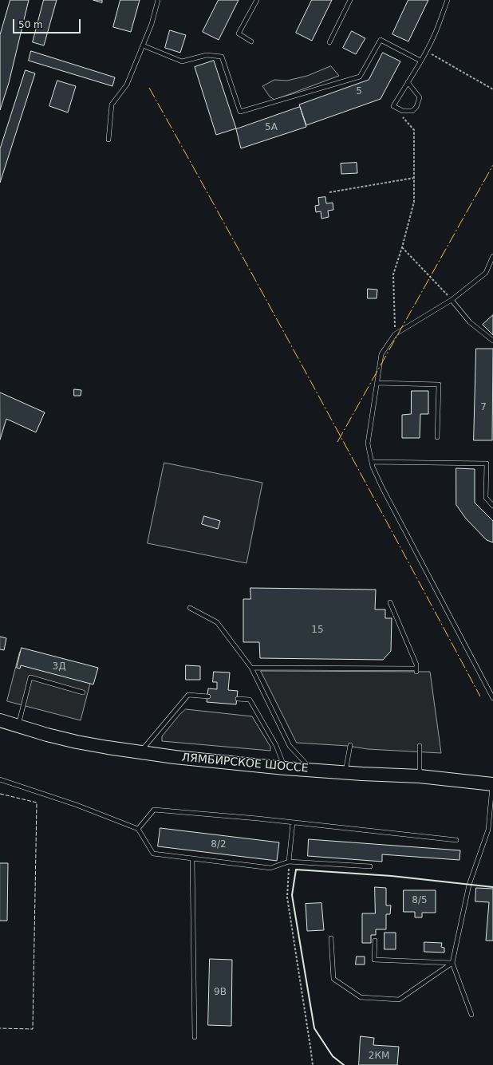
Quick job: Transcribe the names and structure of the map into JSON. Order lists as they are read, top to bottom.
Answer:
{
  "streets": {
    "main road": ["ЛЯМБИРСКОЕ ШОССЕ"]
  },
  "house_numbers": [
    "5",
    "5А",
    "7",
    "15",
    "3Д",
    "8/2",
    "8/5",
    "9В",
    "2КМ"
  ],
  "scale_bar": "50 m"
}
